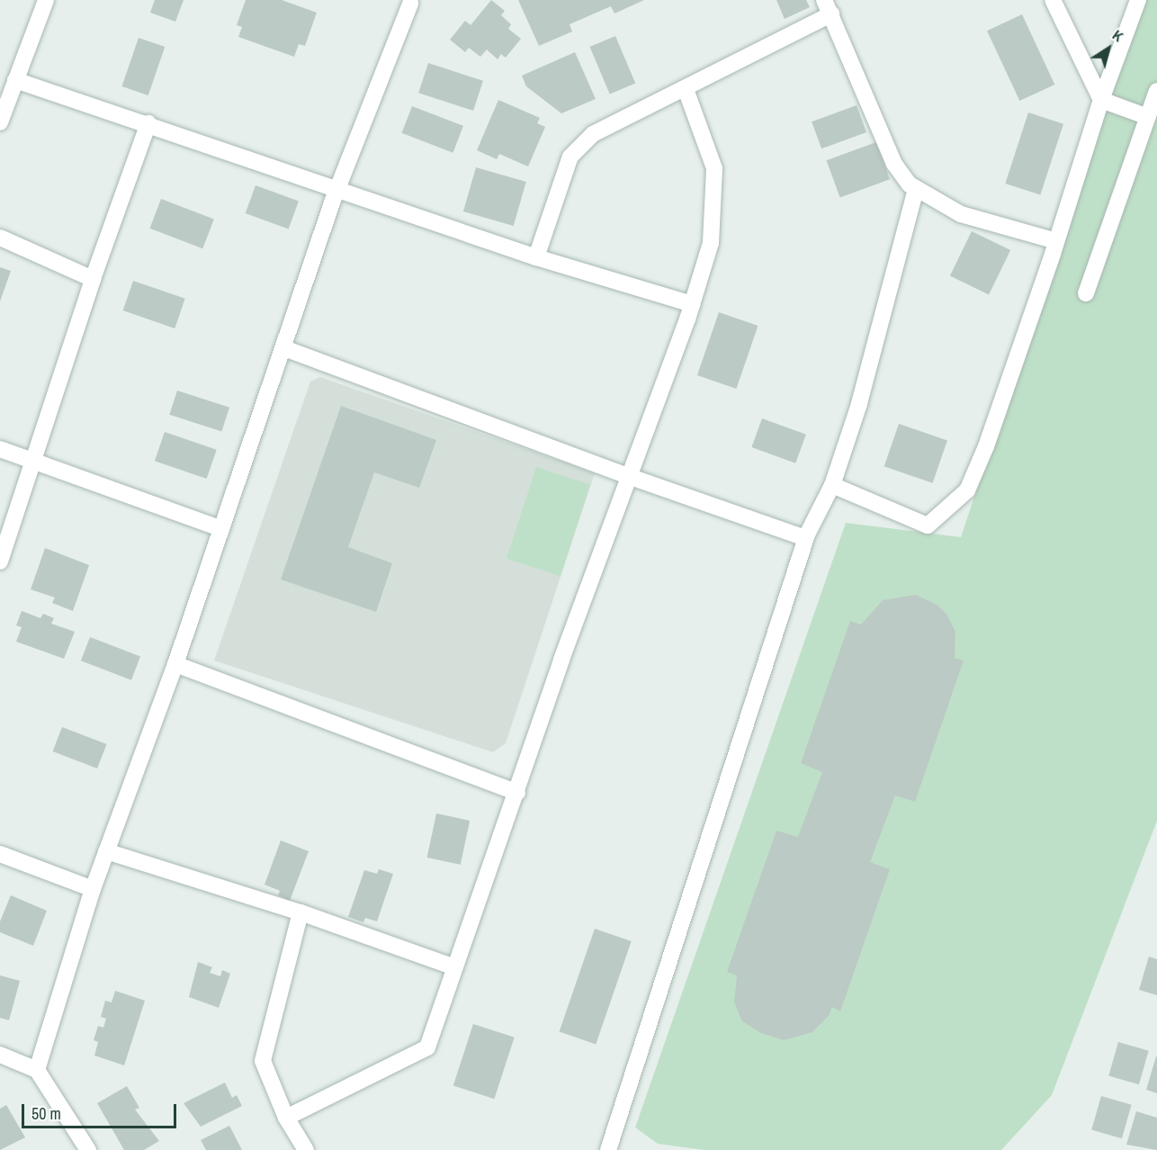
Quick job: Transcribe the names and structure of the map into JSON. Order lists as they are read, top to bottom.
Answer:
{
  "scale_bar": "50 m",
  "north": "top right"
}
